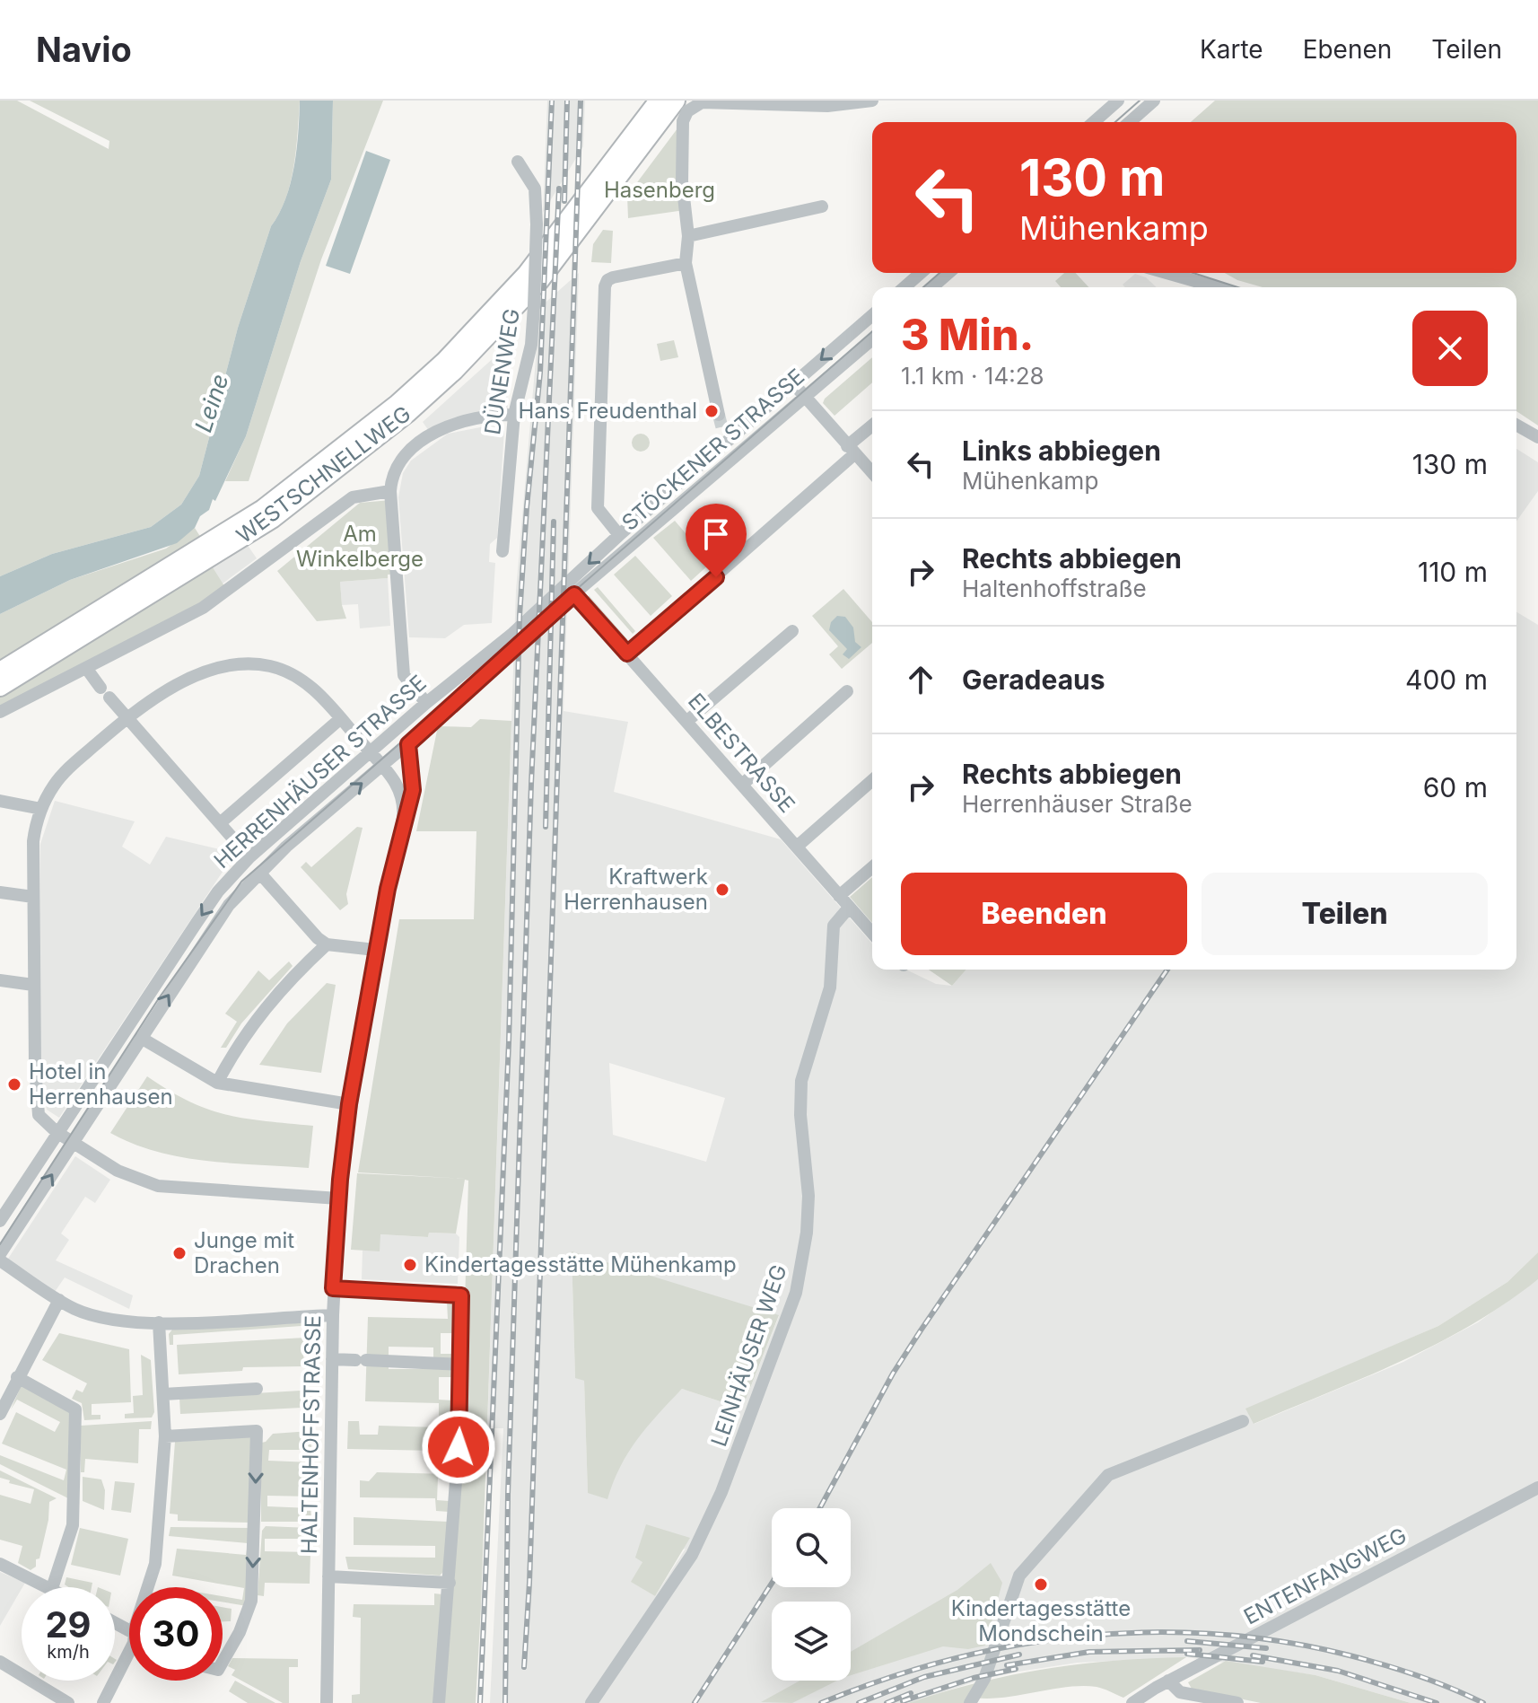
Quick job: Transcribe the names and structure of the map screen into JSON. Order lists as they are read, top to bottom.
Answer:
{
  "streets": {
    "highway": ["WESTSCHNELLWEG"],
    "street": [
      "DÜNENWEG",
      "STÖCKENER STRASSE",
      "ELBESTRASSE",
      "HERRENHÄUSER STRASSE",
      "LEINHÄUSER WEG",
      "HALTENHOFFSTRASSE",
      "ENTENFANGWEG"
    ]
  },
  "crossings": [
    ["STÖCKENER STRASSE", "ELBESTRASSE"],
    ["STÖCKENER STRASSE", "HERRENHÄUSER STRASSE"],
    ["ELBESTRASSE", "HERRENHÄUSER STRASSE"],
    ["ELBESTRASSE", "LEINHÄUSER WEG"],
    ["HERRENHÄUSER STRASSE", "HALTENHOFFSTRASSE"]
  ],
  "water": ["Leine"],
  "parks": ["Hasenberg", "Am Winkelberge"],
  "places": [
    "Hans Freudenthal",
    "Kraftwerk Herrenhausen",
    "Hotel in Herrenhausen",
    "Junge mit Drachen",
    "Kindertagesstätte Mühenkamp",
    "Kindertagesstätte Mondschein"
  ],
  "page": {
    "header": "Navio",
    "nav": ["Karte", "Ebenen", "Teilen"],
    "turn": ["130 m", "Mühenkamp"],
    "heading": ["3 Min.", "1.1 km · 14:28"],
    "list": [
      {
        "name": "Links abbiegen",
        "note": "Mühenkamp",
        "value": "130 m"
      },
      {
        "name": "Rechts abbiegen",
        "note": "Haltenhoffstraße",
        "value": "110 m"
      },
      {
        "name": "Geradeaus",
        "value": "400 m"
      },
      {
        "name": "Rechts abbiegen",
        "note": "Herrenhäuser Straße",
        "value": "60 m"
      }
    ],
    "buttons": ["Beenden", "Teilen"],
    "speed": "29 km/h",
    "limit": "30"
  }
}
